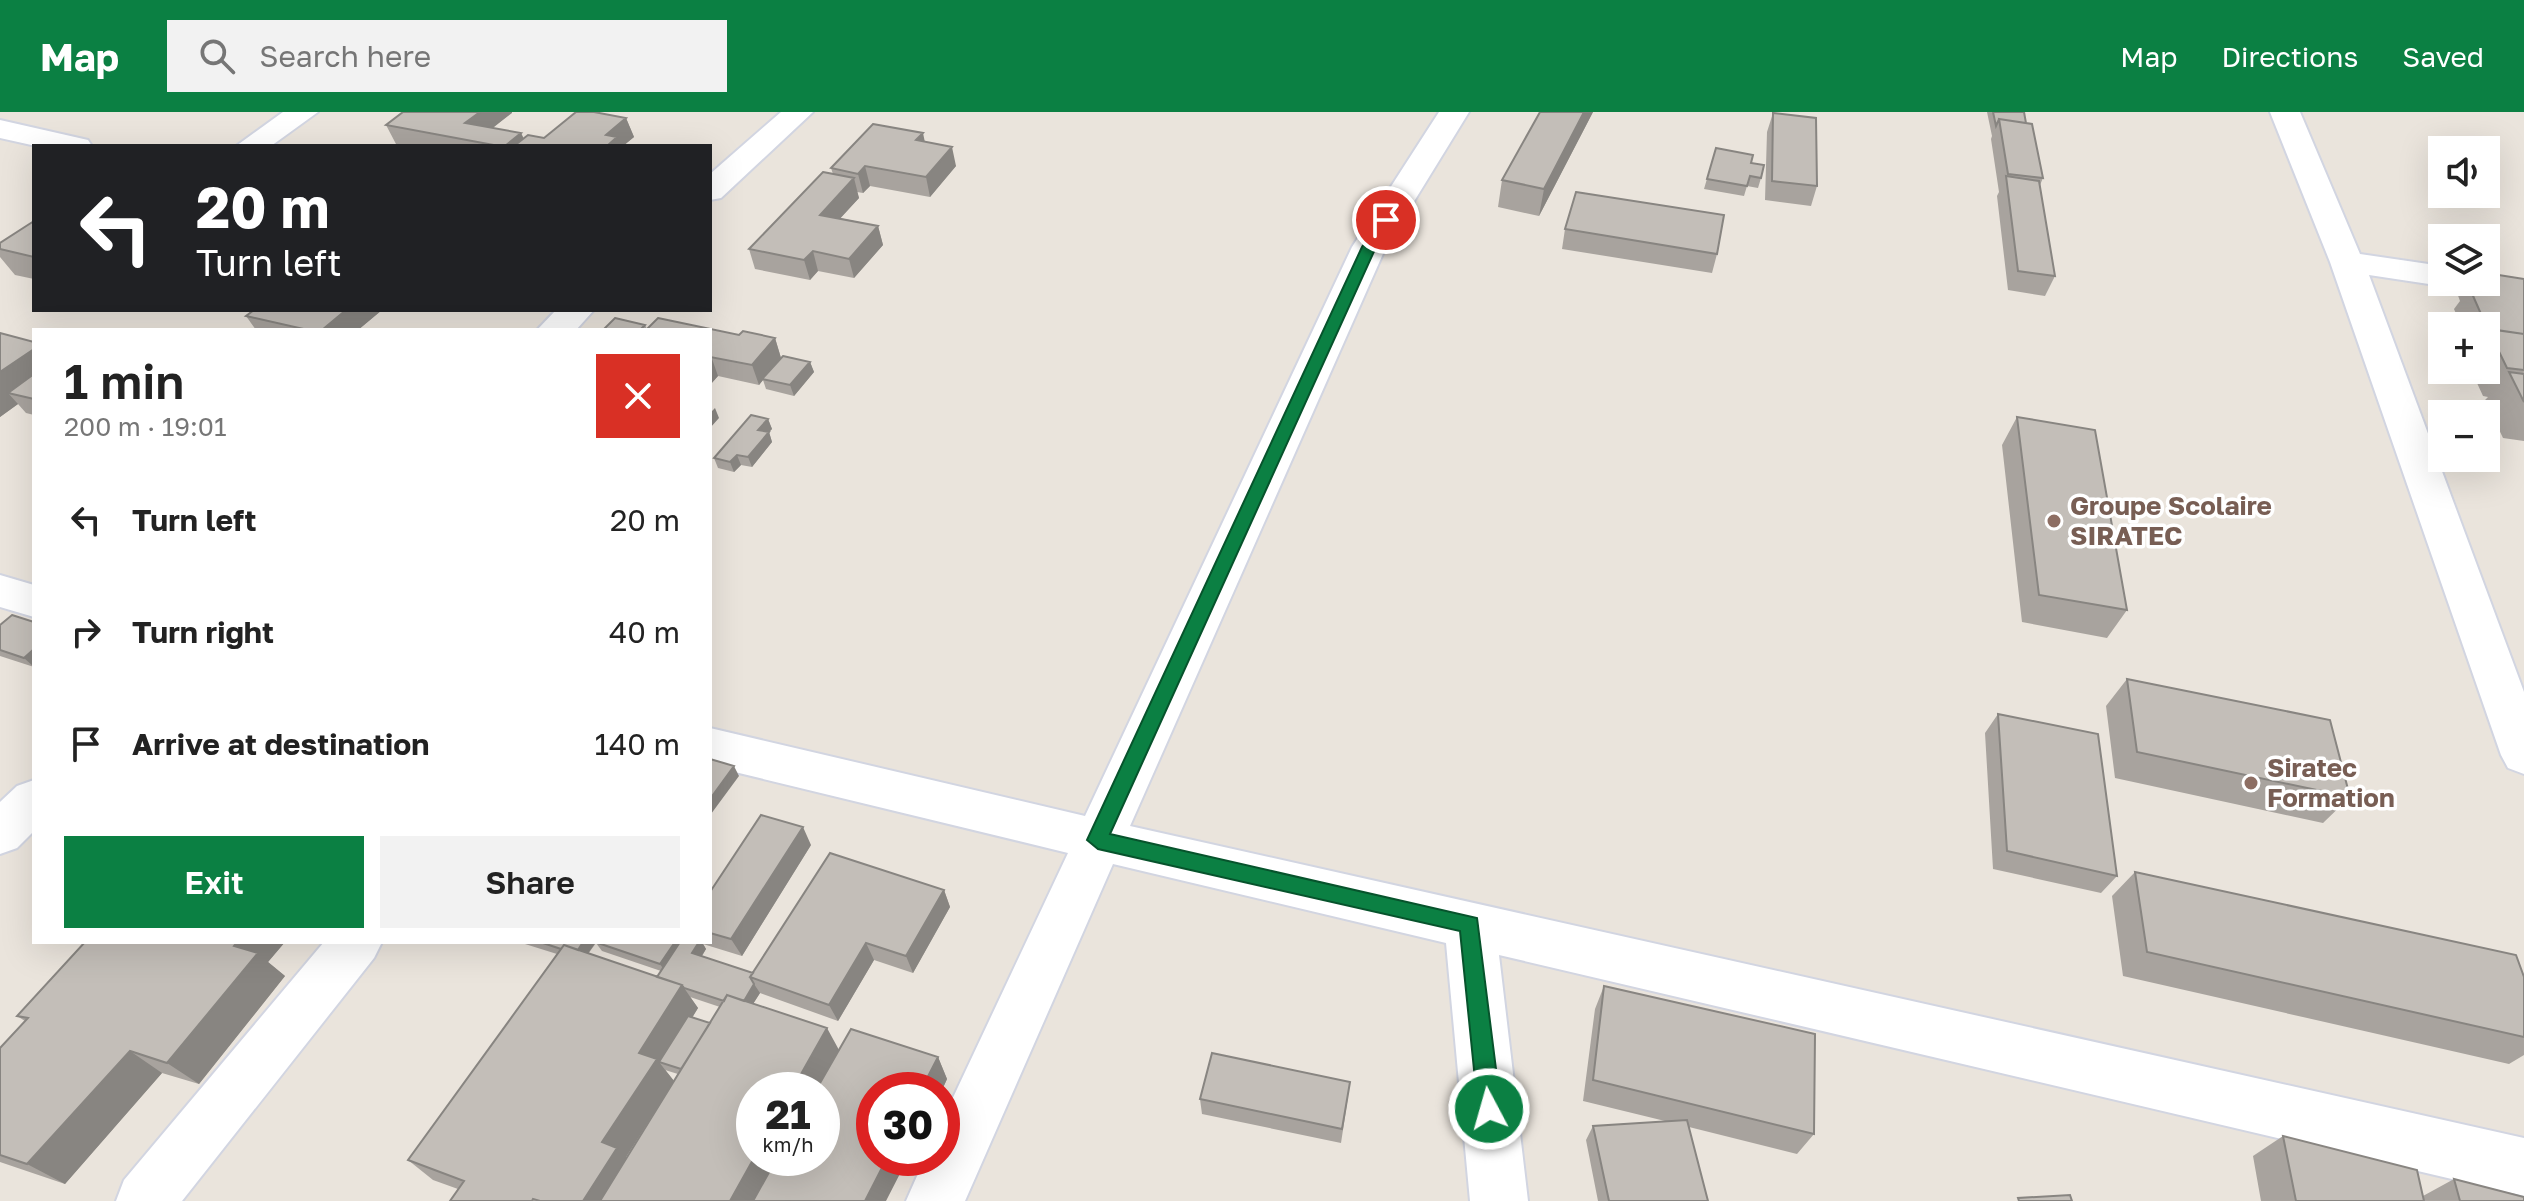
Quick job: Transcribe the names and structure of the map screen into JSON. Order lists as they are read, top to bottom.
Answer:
{
  "places": ["Groupe Scolaire SIRATEC", "Siratec Formation"],
  "page": {
    "header": "Map",
    "search": "Search here",
    "nav": ["Map", "Directions", "Saved"],
    "map_buttons": ["+", "−"],
    "turn": ["20 m", "Turn left"],
    "heading": ["1 min", "200 m · 19:01"],
    "list": [
      {
        "name": "Turn left",
        "value": "20 m"
      },
      {
        "name": "Turn right",
        "value": "40 m"
      },
      {
        "name": "Arrive at destination",
        "value": "140 m"
      }
    ],
    "buttons": ["Exit", "Share"],
    "speed": "21 km/h",
    "limit": "30"
  }
}
